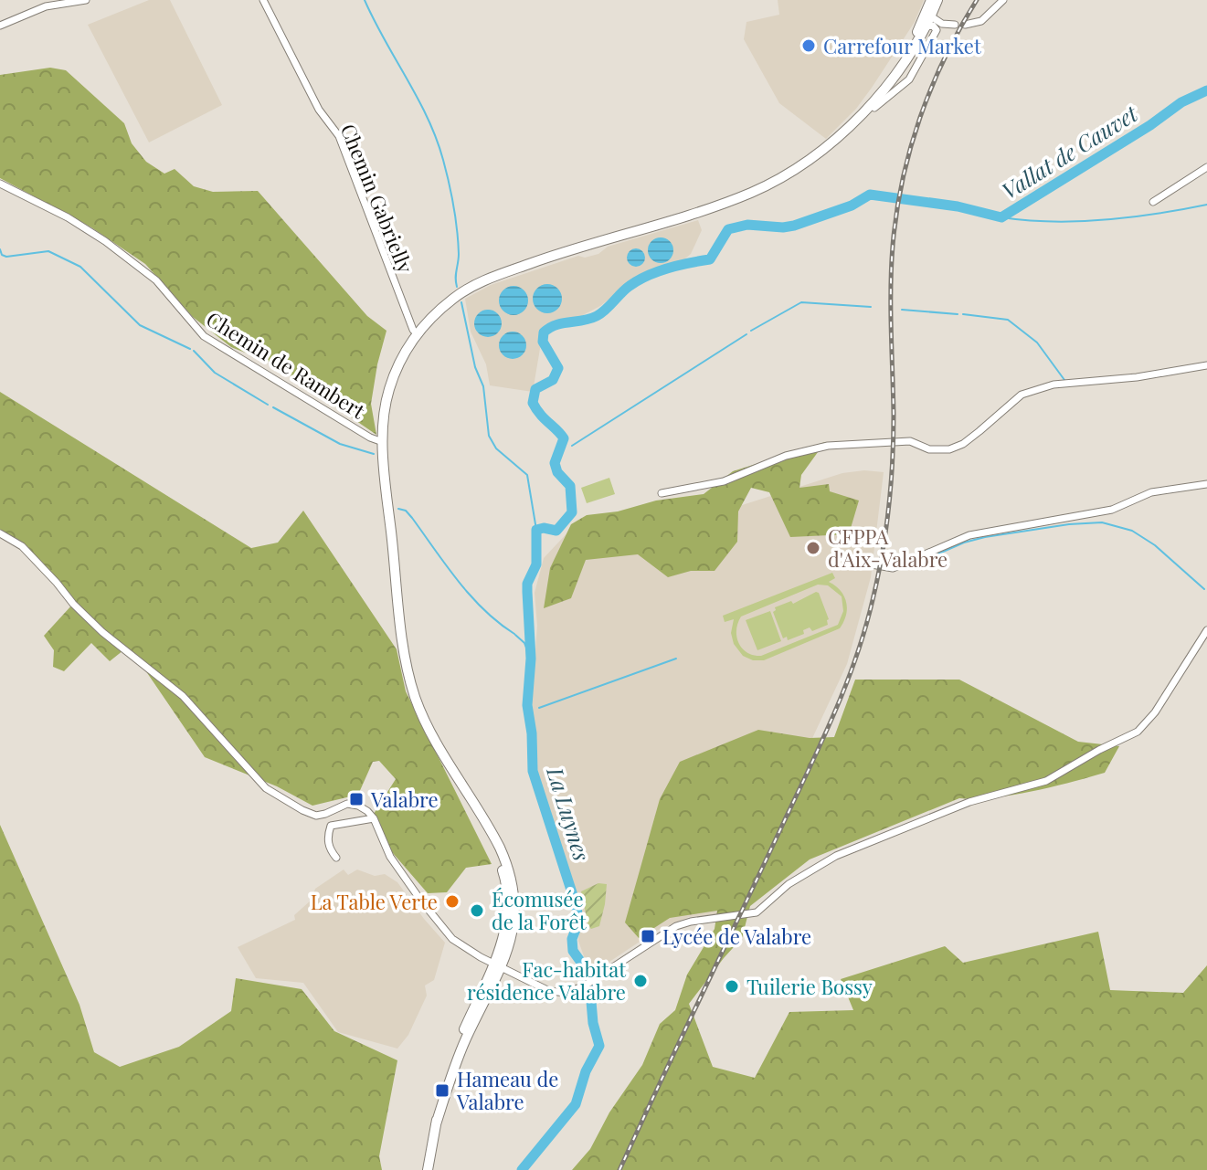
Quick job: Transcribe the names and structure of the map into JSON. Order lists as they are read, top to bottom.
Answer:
{
  "streets": {
    "street": ["Chemin Gabrielly", "Chemin de Rambert"]
  },
  "water": ["Vallat de Cauvet", "La Luynes"],
  "places": {
    "other": [
      "Carrefour Market",
      "CFPPA d'Aix-Valabre",
      "La Table Verte",
      "Écomusée de la Forêt",
      "Fac-habitat résidence Valabre",
      "Tuilerie Bossy"
    ],
    "transit": ["Valabre", "Lycée de Valabre", "Hameau de Valabre"]
  }
}
